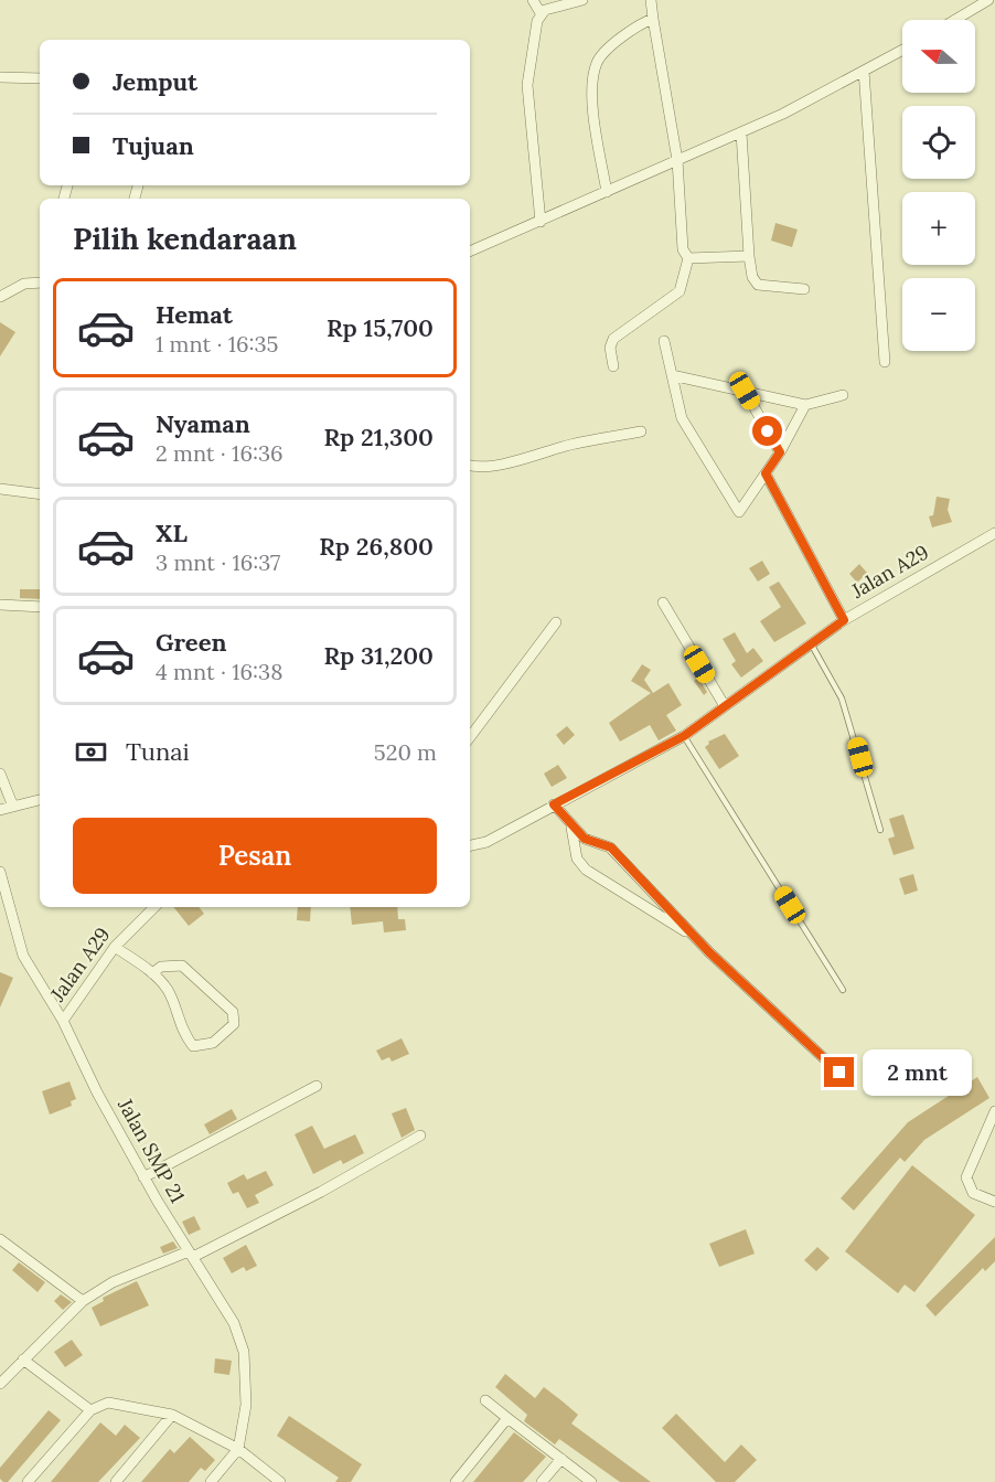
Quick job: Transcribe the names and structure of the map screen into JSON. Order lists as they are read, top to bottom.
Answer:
{
  "streets": {
    "street": ["Jalan A29", "Jalan SMP 21"]
  },
  "crossings": [
    ["Jalan A29", "Jalan SMP 21"]
  ],
  "north": "left",
  "page": {
    "map_buttons": ["+", "−"],
    "banner": ["Jemput", "Tujuan"],
    "heading": "Pilih kendaraan",
    "list": [
      {
        "name": "Hemat",
        "note": "1 mnt · 16:35",
        "value": "Rp 15,700"
      },
      {
        "name": "Nyaman",
        "note": "2 mnt · 16:36",
        "value": "Rp 21,300"
      },
      {
        "name": "XL",
        "note": "3 mnt · 16:37",
        "value": "Rp 26,800"
      },
      {
        "name": "Green",
        "note": "4 mnt · 16:38",
        "value": "Rp 31,200"
      }
    ],
    "pay": ["Tunai", "520 m"],
    "buttons": "Pesan",
    "bubble": "2 mnt"
  }
}
